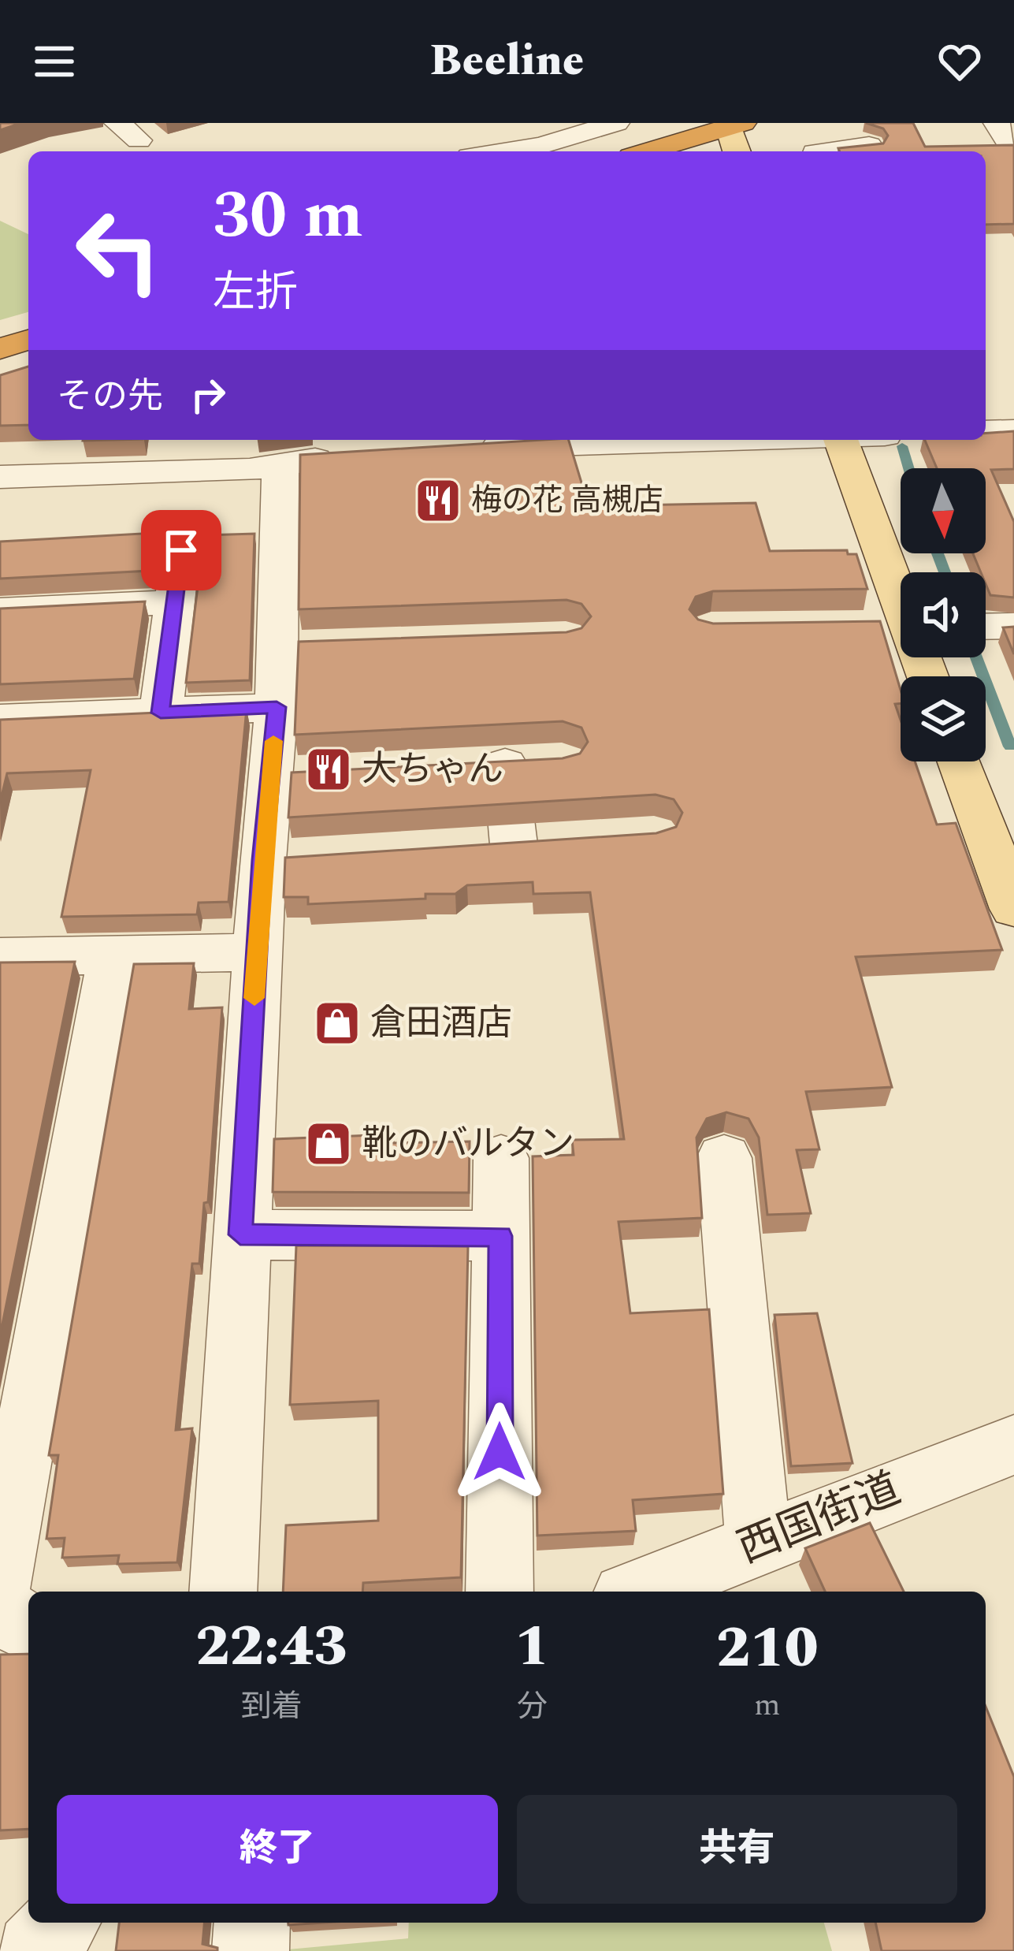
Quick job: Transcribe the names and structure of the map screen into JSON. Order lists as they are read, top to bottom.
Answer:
{
  "streets": {
    "street": ["西国街道"]
  },
  "places": {
    "restaurant": ["梅の花 高槻店", "大ちゃん"],
    "shop": ["倉田酒店", "靴のバルタン"]
  },
  "north": "bottom",
  "page": {
    "header": "Beeline",
    "turn": ["30 m", "左折"],
    "then": "その先",
    "eta": [
      "22:43",
      "到着",
      "1",
      "分",
      "210",
      "m"
    ],
    "buttons": ["終了", "共有"]
  }
}
